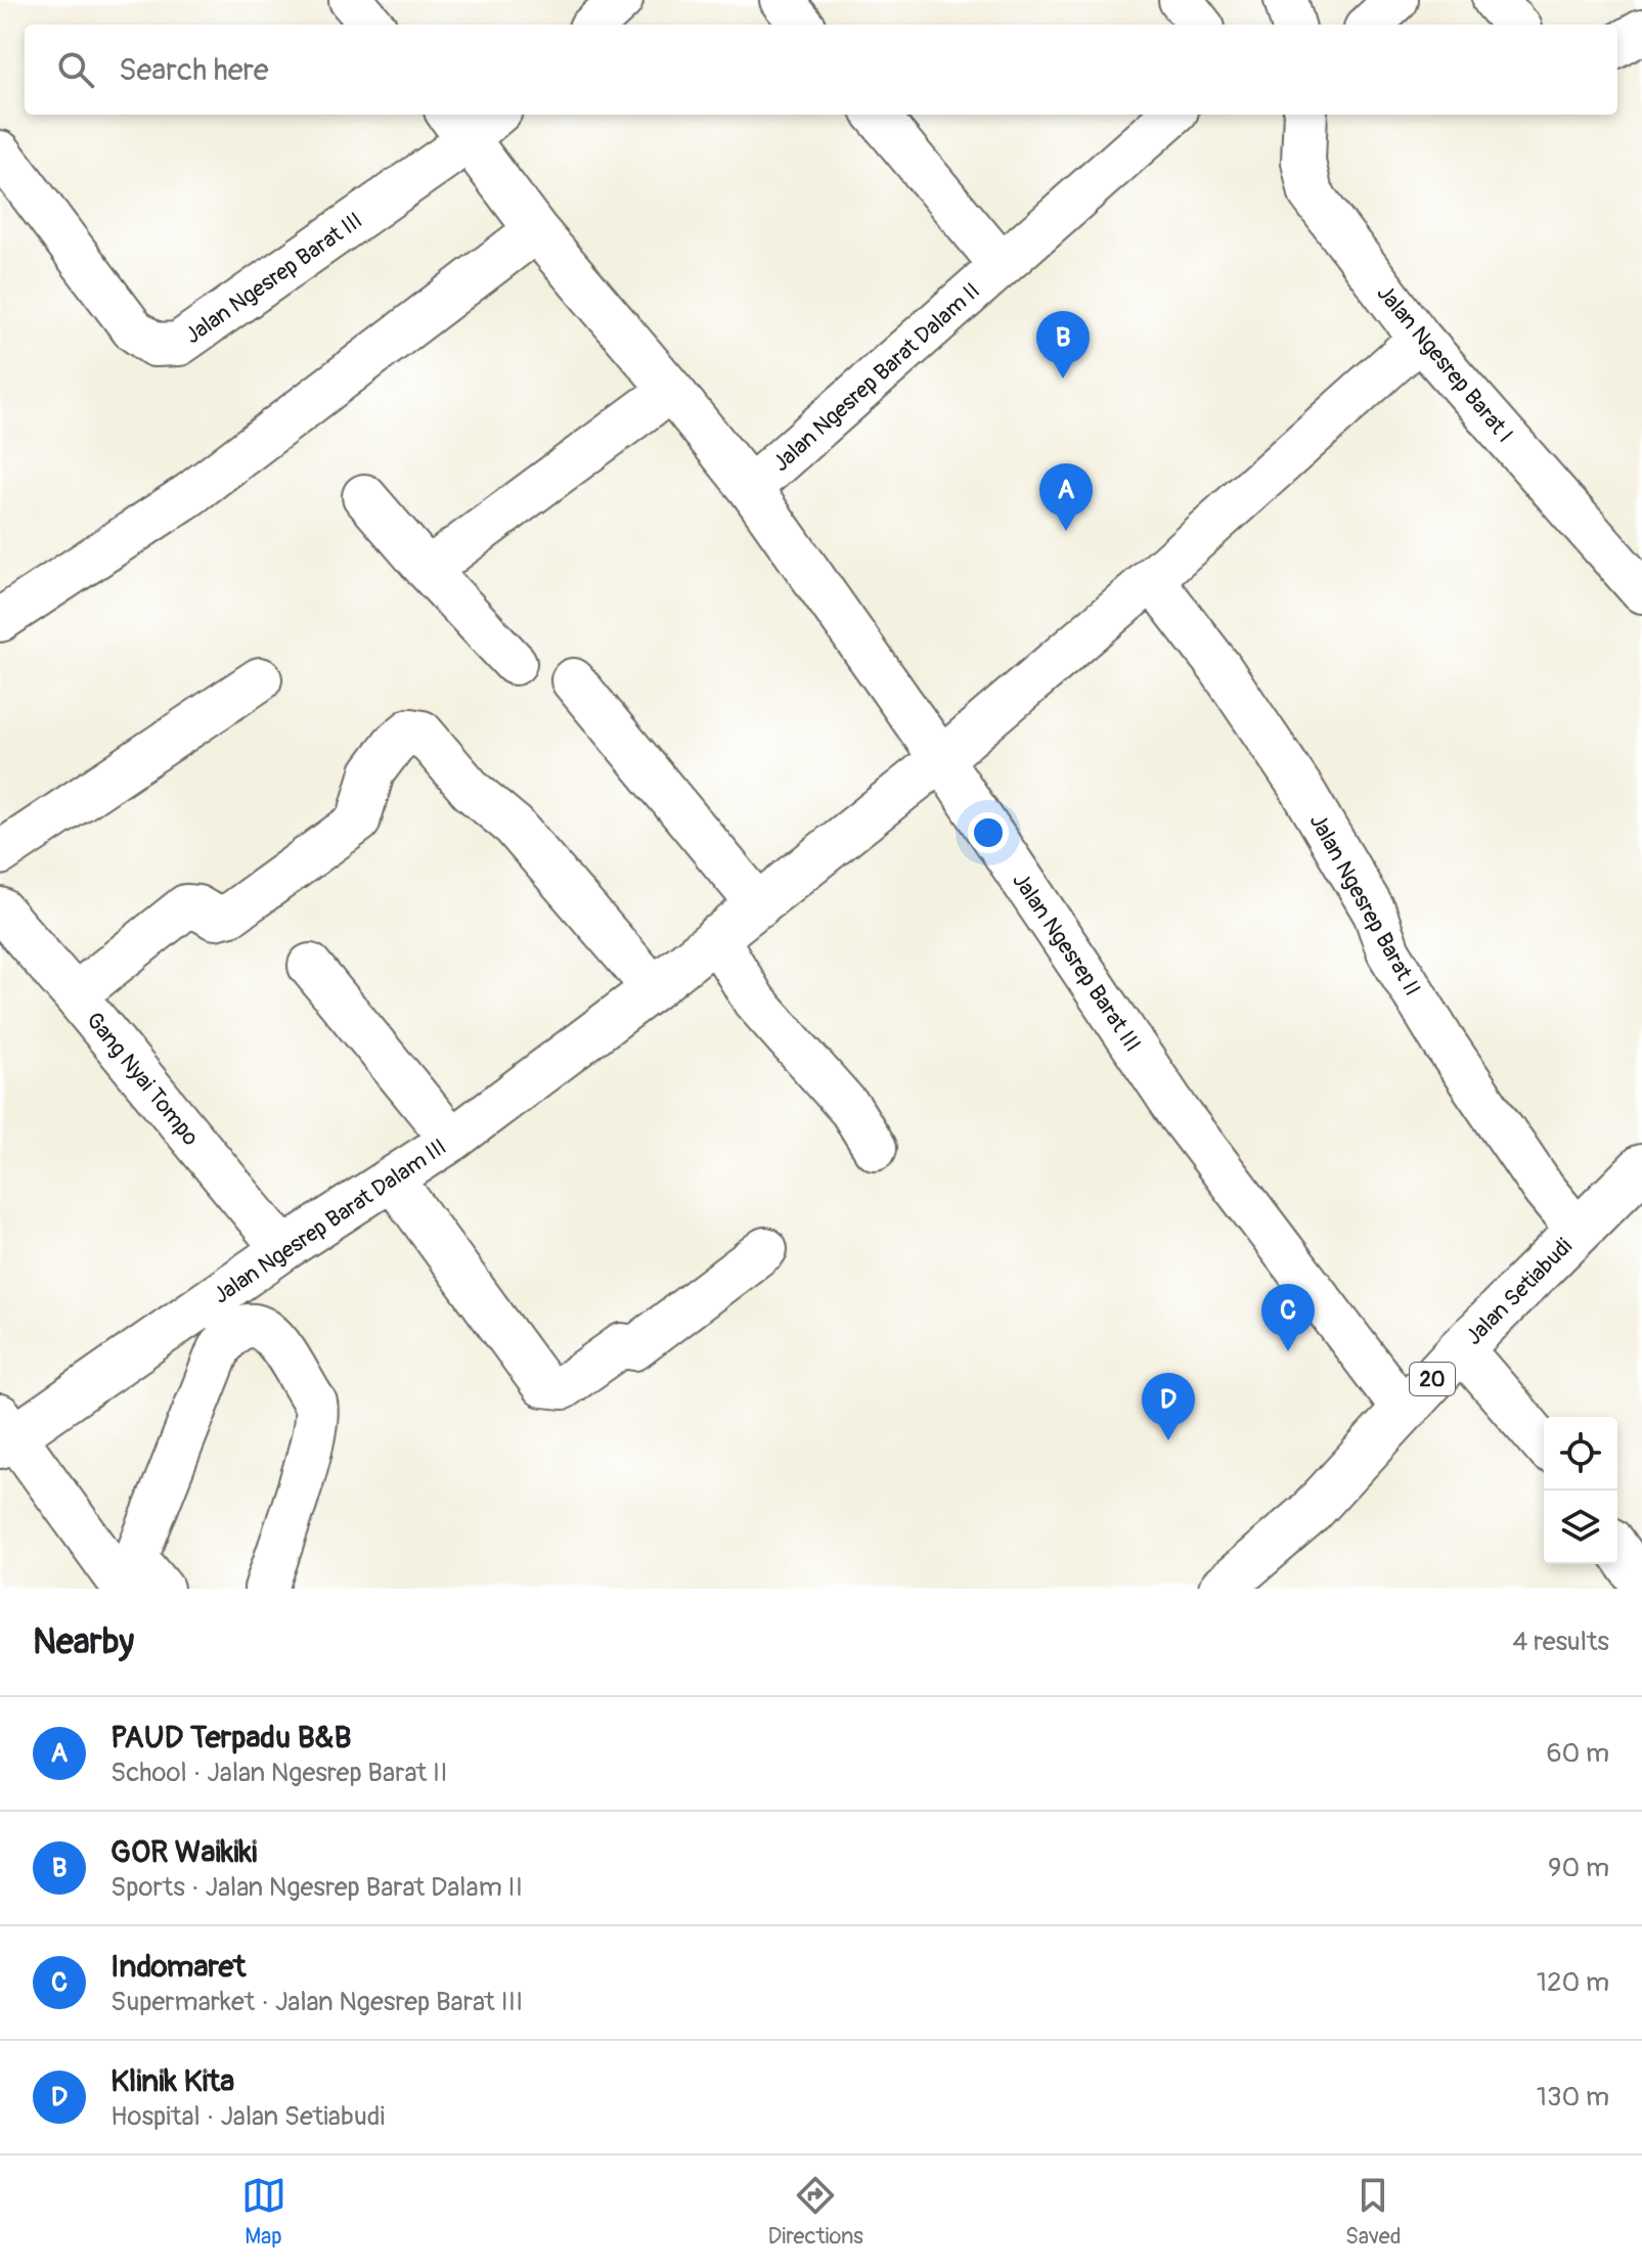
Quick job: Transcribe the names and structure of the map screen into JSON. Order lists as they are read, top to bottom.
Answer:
{
  "streets": {
    "highway": ["Jalan Setiabudi", "20"],
    "street": [
      "Jalan Ngesrep Barat III",
      "Jalan Ngesrep Barat I",
      "Jalan Ngesrep Barat Dalam II",
      "Jalan Ngesrep Barat II",
      "Gang Nyai Tompo",
      "Jalan Ngesrep Barat Dalam III"
    ]
  },
  "crossings": [
    ["Jalan Ngesrep Barat III", "Jalan Ngesrep Barat Dalam II"],
    ["Jalan Ngesrep Barat III", "Jalan Ngesrep Barat Dalam III"],
    ["Jalan Ngesrep Barat III", "Jalan Setiabudi"],
    ["Jalan Ngesrep Barat II", "Jalan Setiabudi"],
    ["Gang Nyai Tompo", "Jalan Ngesrep Barat Dalam III"]
  ],
  "page": {
    "search": "Search here",
    "pins": [
      "B",
      "A",
      "C",
      "D"
    ],
    "heading": ["Nearby", "4 results"],
    "list": [
      {
        "mark": "A",
        "name": "PAUD Terpadu B&B",
        "note": "School · Jalan Ngesrep Barat II",
        "value": "60 m"
      },
      {
        "mark": "B",
        "name": "GOR Waikiki",
        "note": "Sports · Jalan Ngesrep Barat Dalam II",
        "value": "90 m"
      },
      {
        "mark": "C",
        "name": "Indomaret",
        "note": "Supermarket · Jalan Ngesrep Barat III",
        "value": "120 m"
      },
      {
        "mark": "D",
        "name": "Klinik Kita",
        "note": "Hospital · Jalan Setiabudi",
        "value": "130 m"
      }
    ],
    "nav": ["Map", "Directions", "Saved"]
  }
}
